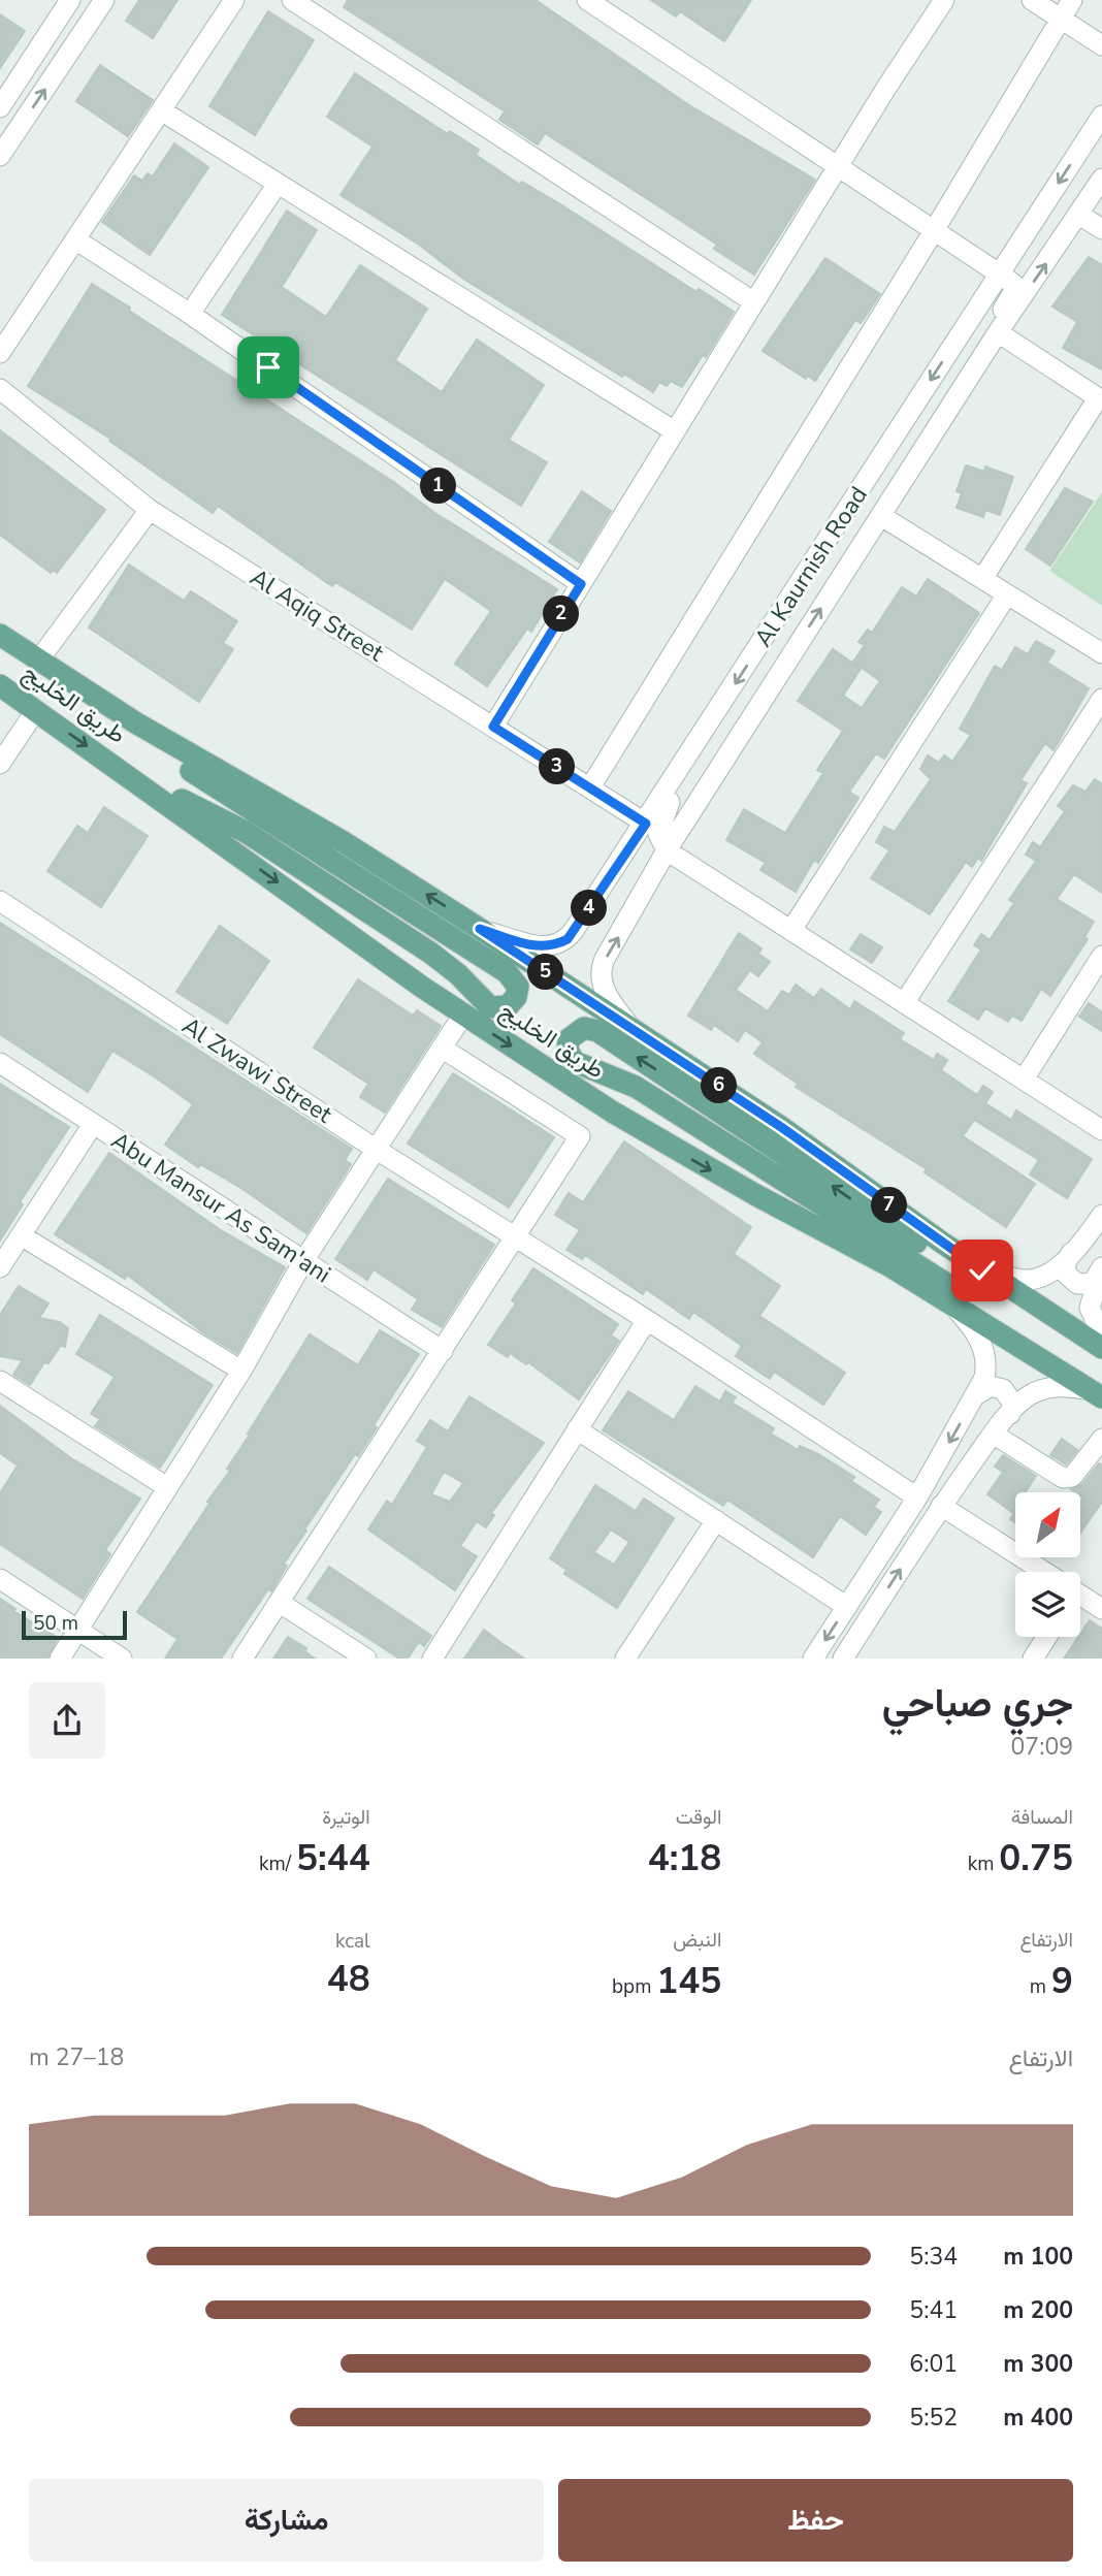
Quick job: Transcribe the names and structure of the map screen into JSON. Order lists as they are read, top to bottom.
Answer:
{
  "streets": {
    "main road": ["طريق الخليج"],
    "street": [
      "Al Kaurnish Road",
      "Al Aqiq Street",
      "Al Zwawi Street",
      "Abu Mansur As Sam'ani"
    ]
  },
  "crossings": [
    ["Al Kaurnish Road", "Al Aqiq Street"],
    ["Al Kaurnish Road", "طريق الخليج"]
  ],
  "scale_bar": "50 m",
  "north": "top right",
  "page": {
    "pins": [
      "1",
      "2",
      "3",
      "4",
      "5",
      "6",
      "7"
    ],
    "scale": "50 m",
    "heading": ["جري صباحي", "07:09"],
    "stats": [
      ["المسافة", "0.75 km"],
      ["الوقت", "4:18"],
      ["الوتيرة", "5:44 /km"],
      ["الارتفاع", "9 m"],
      ["النبض", "145 bpm"],
      ["kcal", "48"]
    ],
    "chart": ["الارتفاع", "18–27 m"],
    "list": [
      {
        "name": "100 m",
        "note": "5:34"
      },
      {
        "name": "200 m",
        "note": "5:41"
      },
      {
        "name": "300 m",
        "note": "6:01"
      },
      {
        "name": "400 m",
        "note": "5:52"
      }
    ],
    "buttons": ["حفظ", "مشاركة"]
  }
}
